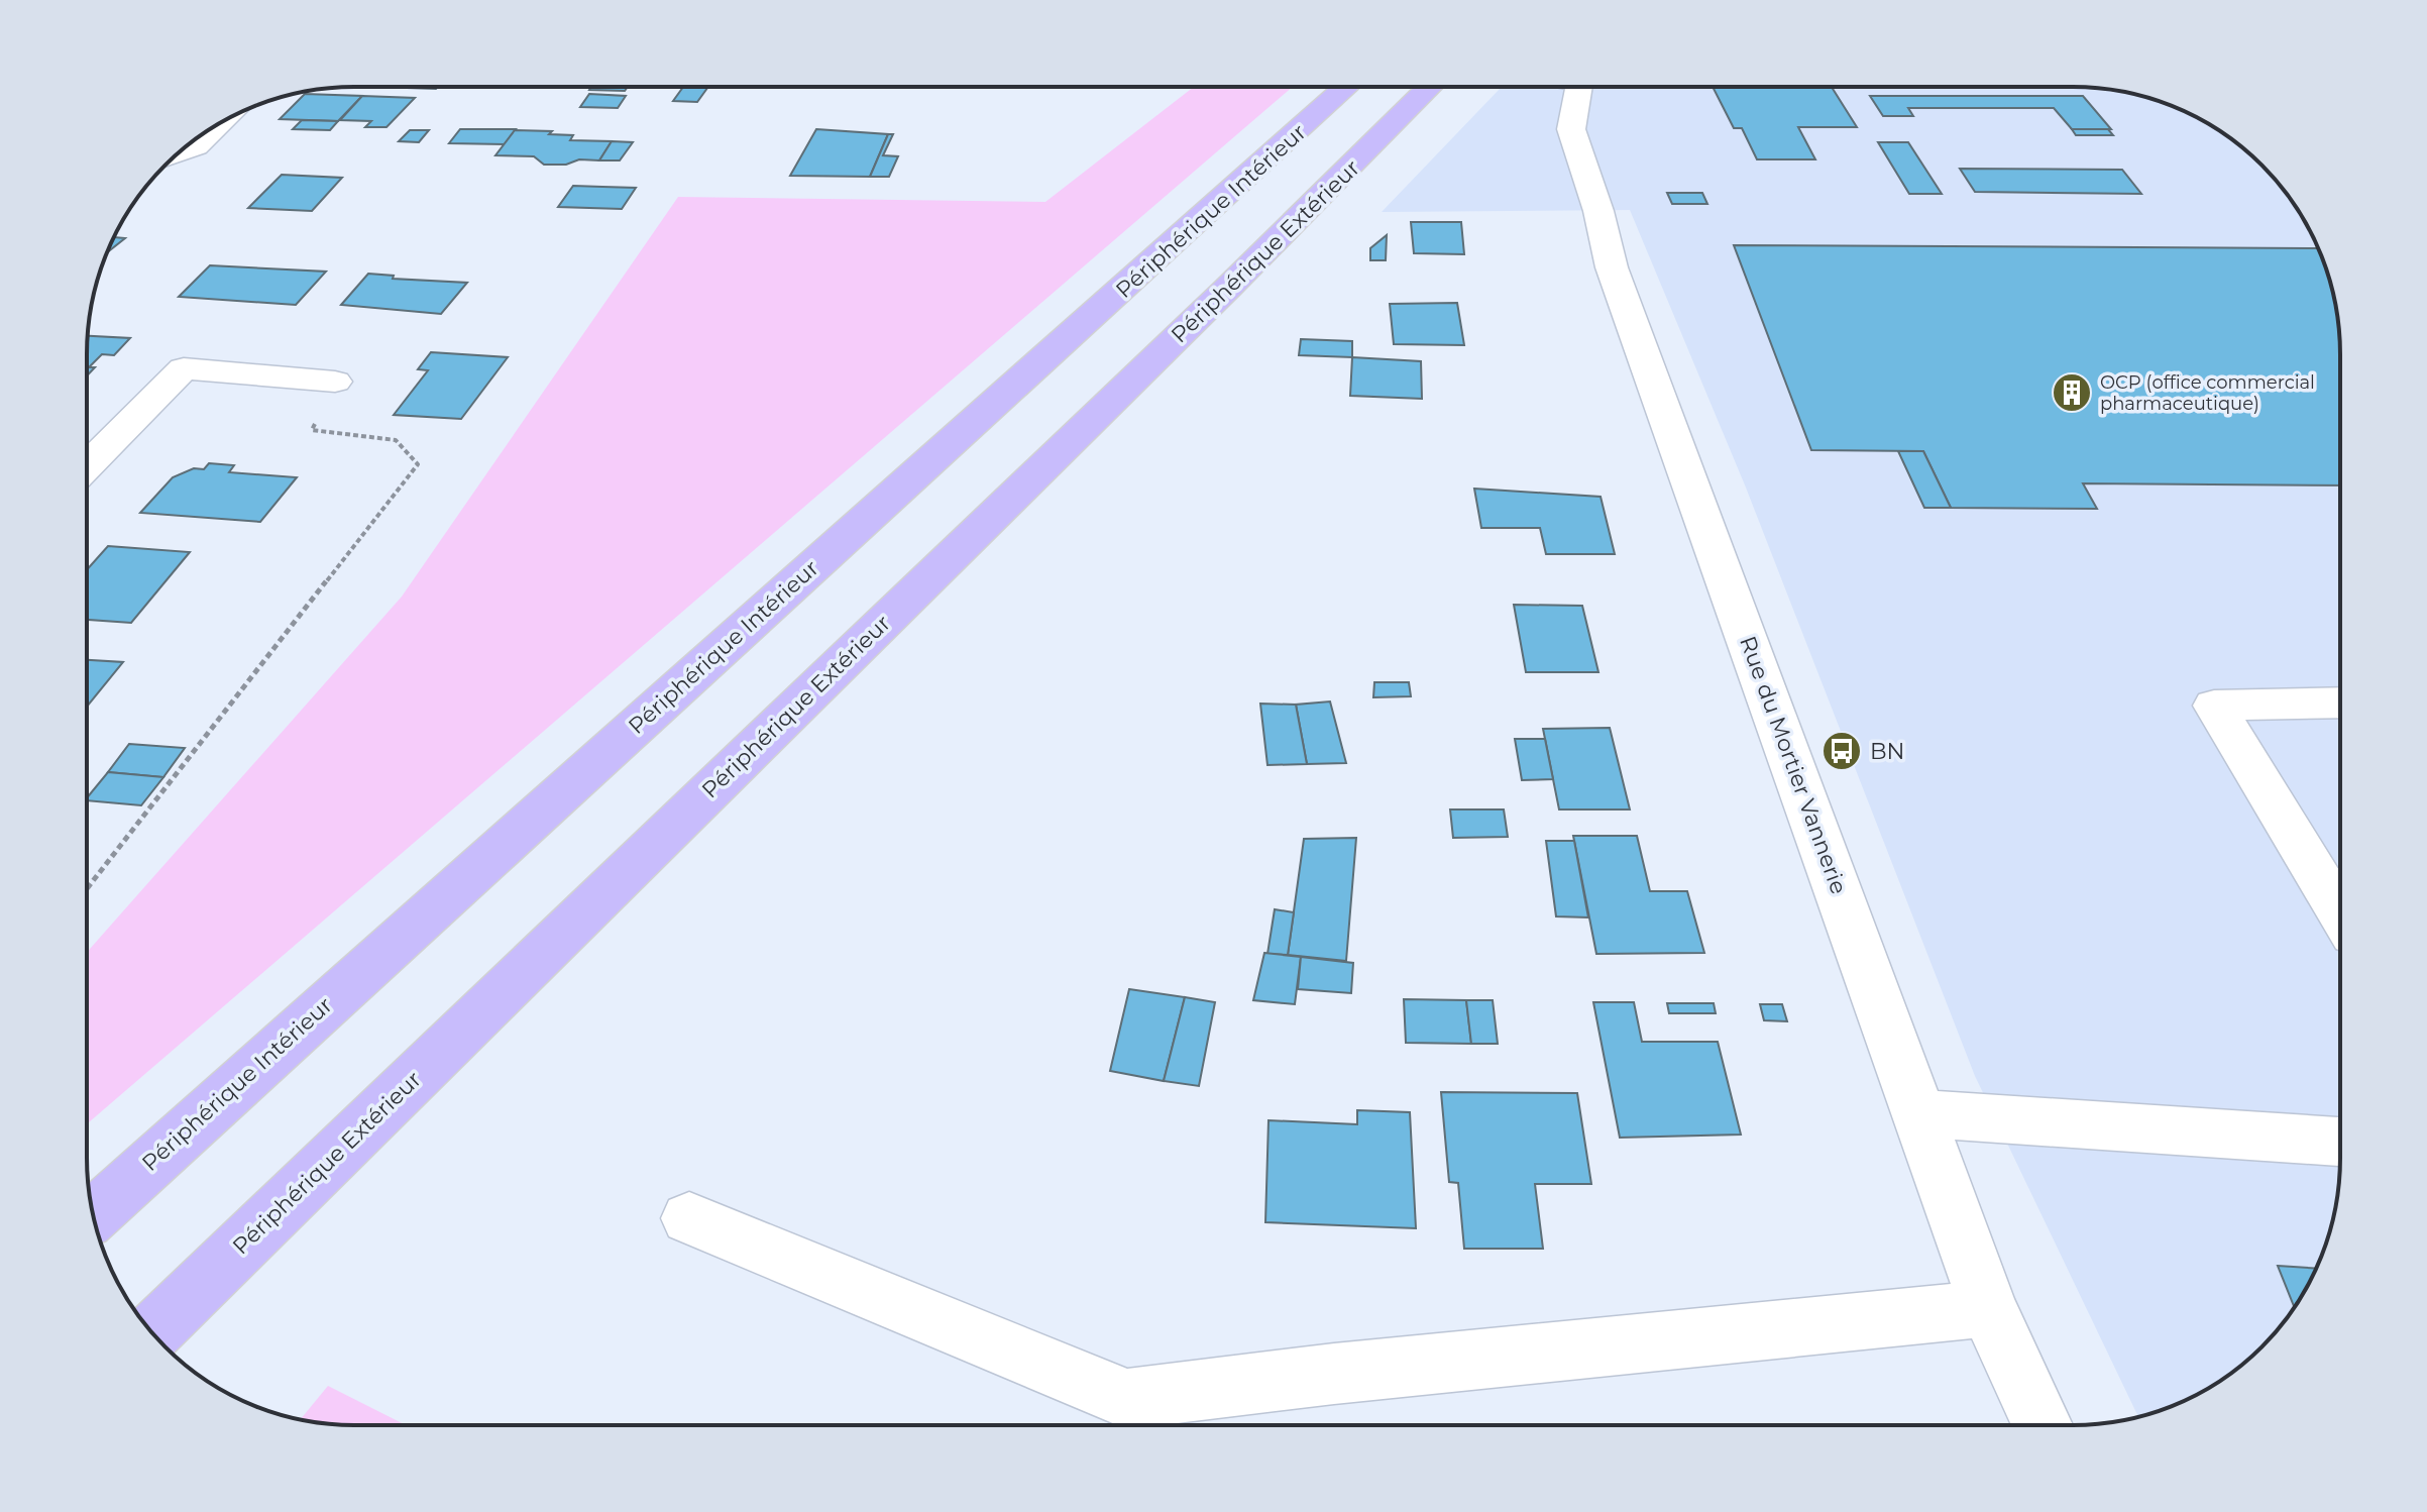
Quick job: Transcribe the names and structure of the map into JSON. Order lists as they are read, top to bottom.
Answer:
{
  "streets": {
    "highway": ["Périphérique Intérieur", "Périphérique Extérieur"],
    "street": ["Rue du Mortier Vannerie"]
  },
  "places": {
    "building": ["OCP (office commercial pharmaceutique)"],
    "bus stop": ["BN"]
  }
}
